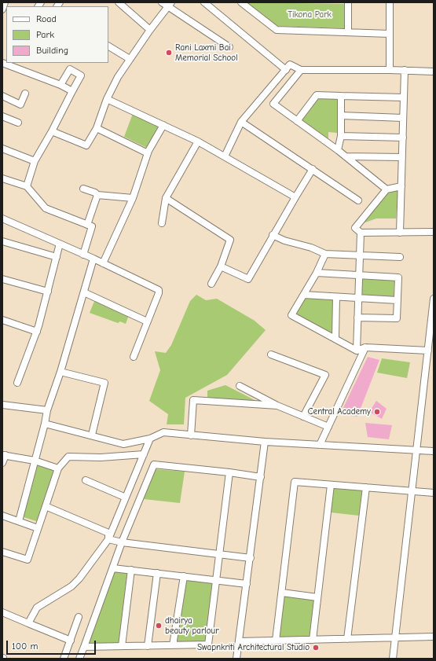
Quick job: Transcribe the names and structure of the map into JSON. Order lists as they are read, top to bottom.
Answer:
{
  "parks": ["Tikona Park"],
  "places": [
    "Rani Laxmi Bai Memorial School",
    "Central Academy",
    "dhairya beauty parlour",
    "Swapnkriti Architectural Studio"
  ],
  "legend": ["Road", "Park", "Building"],
  "scale_bar": "100 m"
}
